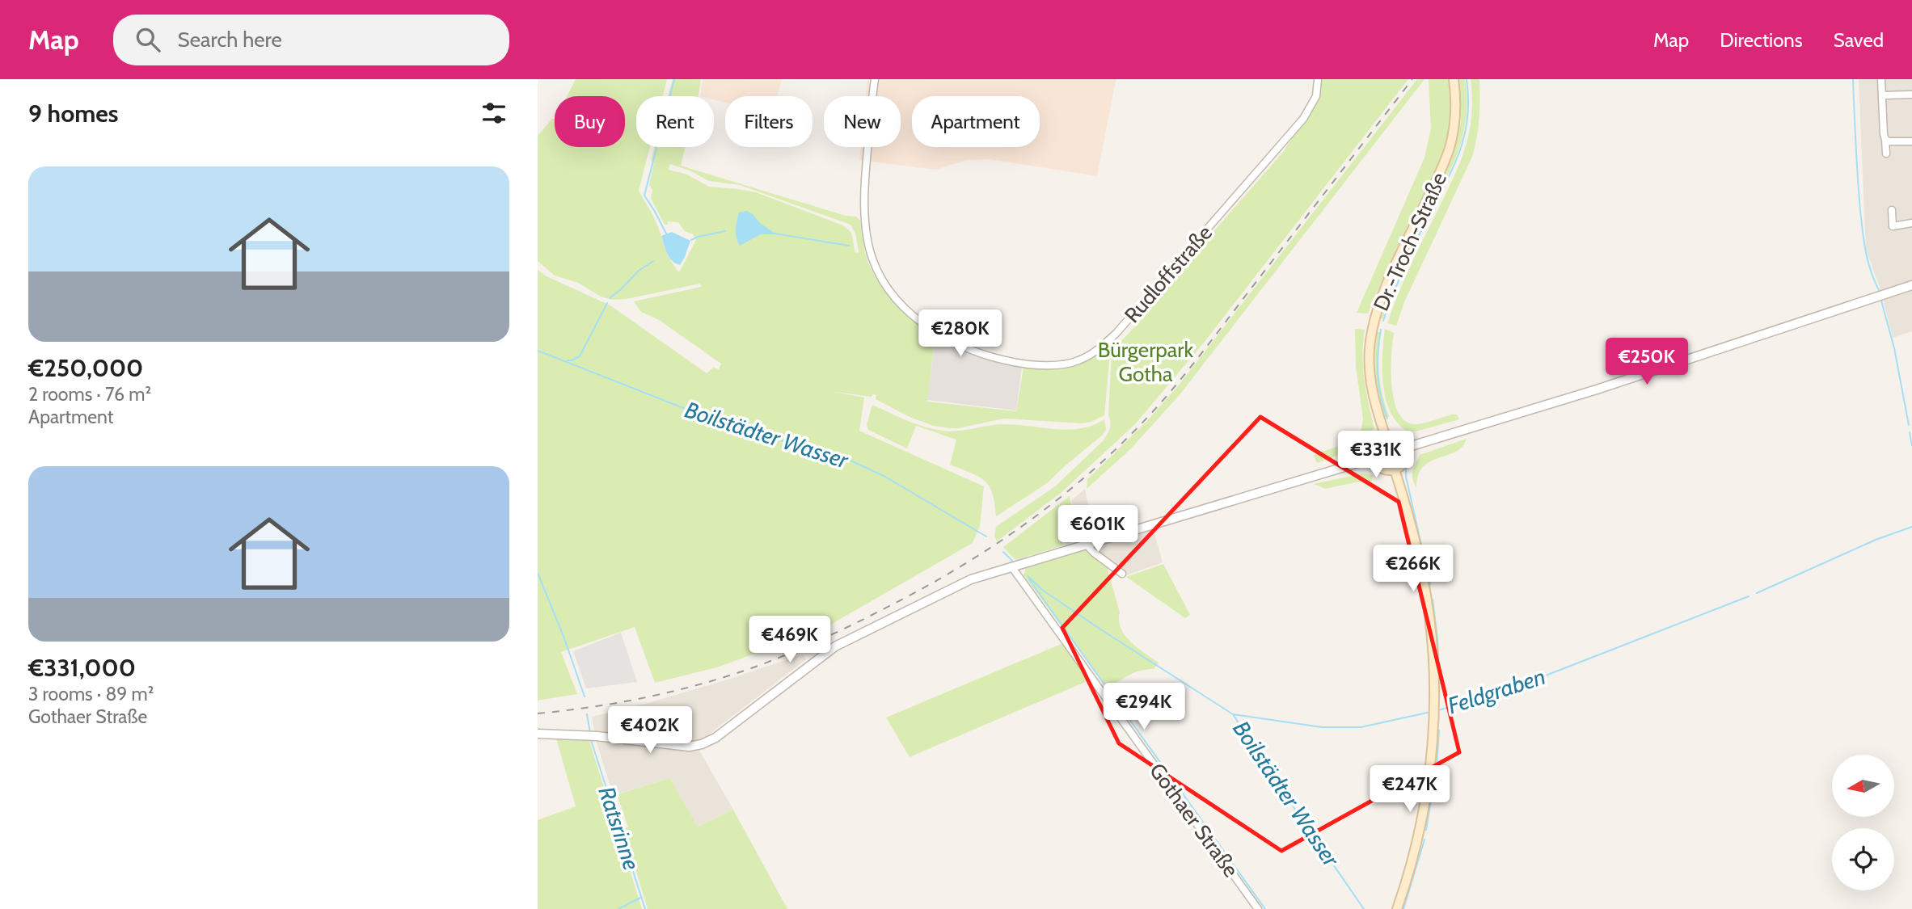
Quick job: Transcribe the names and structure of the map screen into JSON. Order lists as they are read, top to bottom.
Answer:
{
  "streets": {
    "main road": ["Dr.-Troch-Straße"],
    "street": ["Rudloffstraße", "Gothaer Straße"]
  },
  "water": ["Boilstädter Wasser", "Feldgraben", "Ratsrinne"],
  "parks": ["Bürgerpark Gotha"],
  "north": "left",
  "page": {
    "header": "Map",
    "search": "Search here",
    "nav": ["Map", "Directions", "Saved"],
    "heading": "9 homes",
    "chip": [
      "Buy",
      "Rent",
      "Filters",
      "New",
      "Apartment"
    ],
    "list": [
      {
        "name": "€250,000",
        "note": "2 rooms · 76 m² · Apartment"
      },
      {
        "name": "€331,000",
        "note": "3 rooms · 89 m² · Gothaer Straße"
      }
    ],
    "price": [
      "€280K",
      "€250K",
      "€331K",
      "€601K",
      "€266K",
      "€469K",
      "€294K",
      "€402K",
      "€247K"
    ]
  }
}
